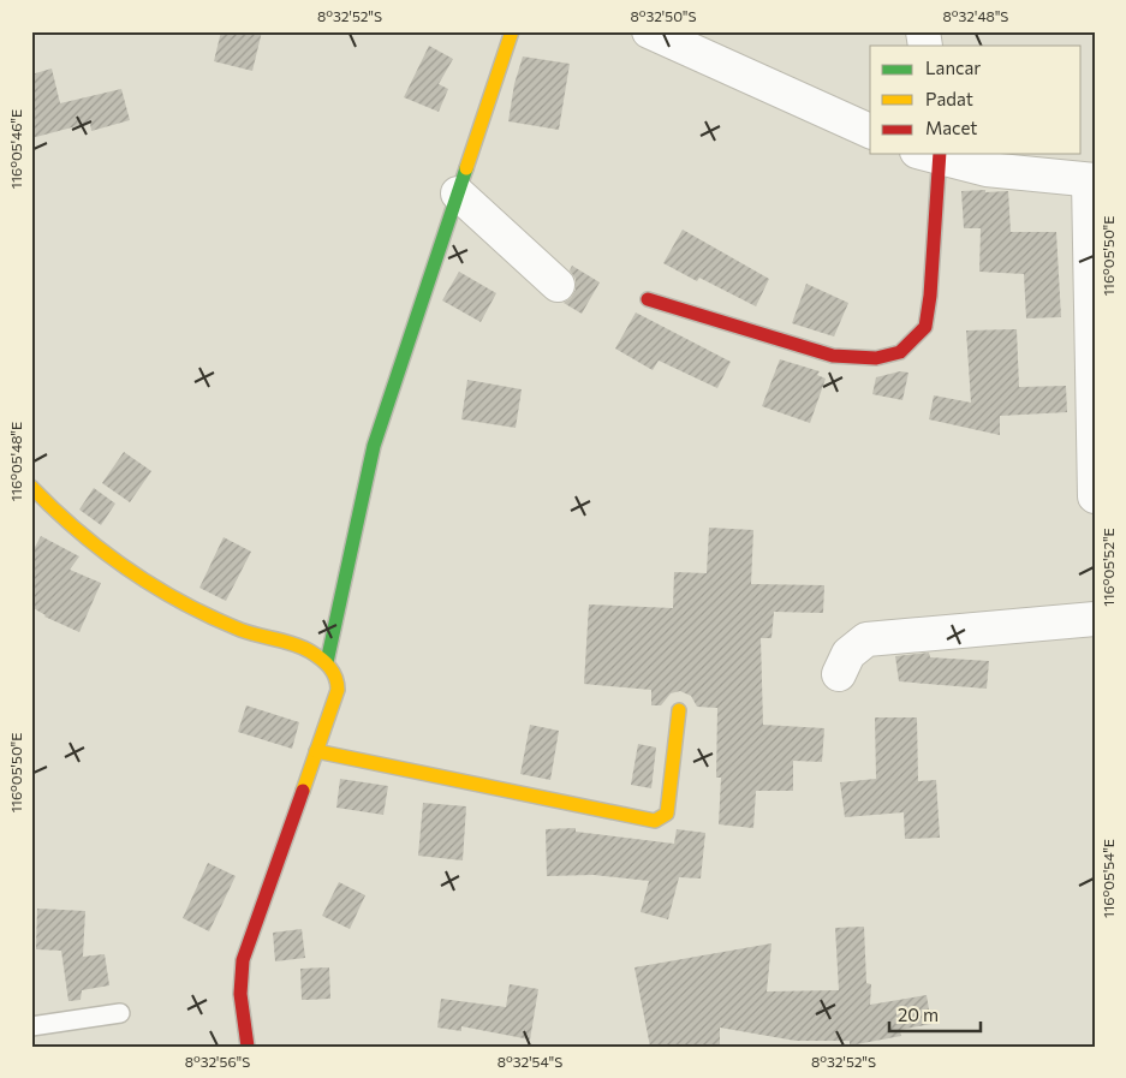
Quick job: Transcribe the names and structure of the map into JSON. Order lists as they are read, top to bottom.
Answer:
{
  "legend": ["Lancar", "Padat", "Macet"],
  "scale_bar": "20 m",
  "coordinates": [
    "8°32'52\"S",
    "8°32'50\"S",
    "8°32'48\"S",
    "116°05'46\"E",
    "116°05'50\"E",
    "116°05'48\"E",
    "116°05'52\"E",
    "116°05'54\"E",
    "8°32'56\"S",
    "8°32'54\"S"
  ]
}
